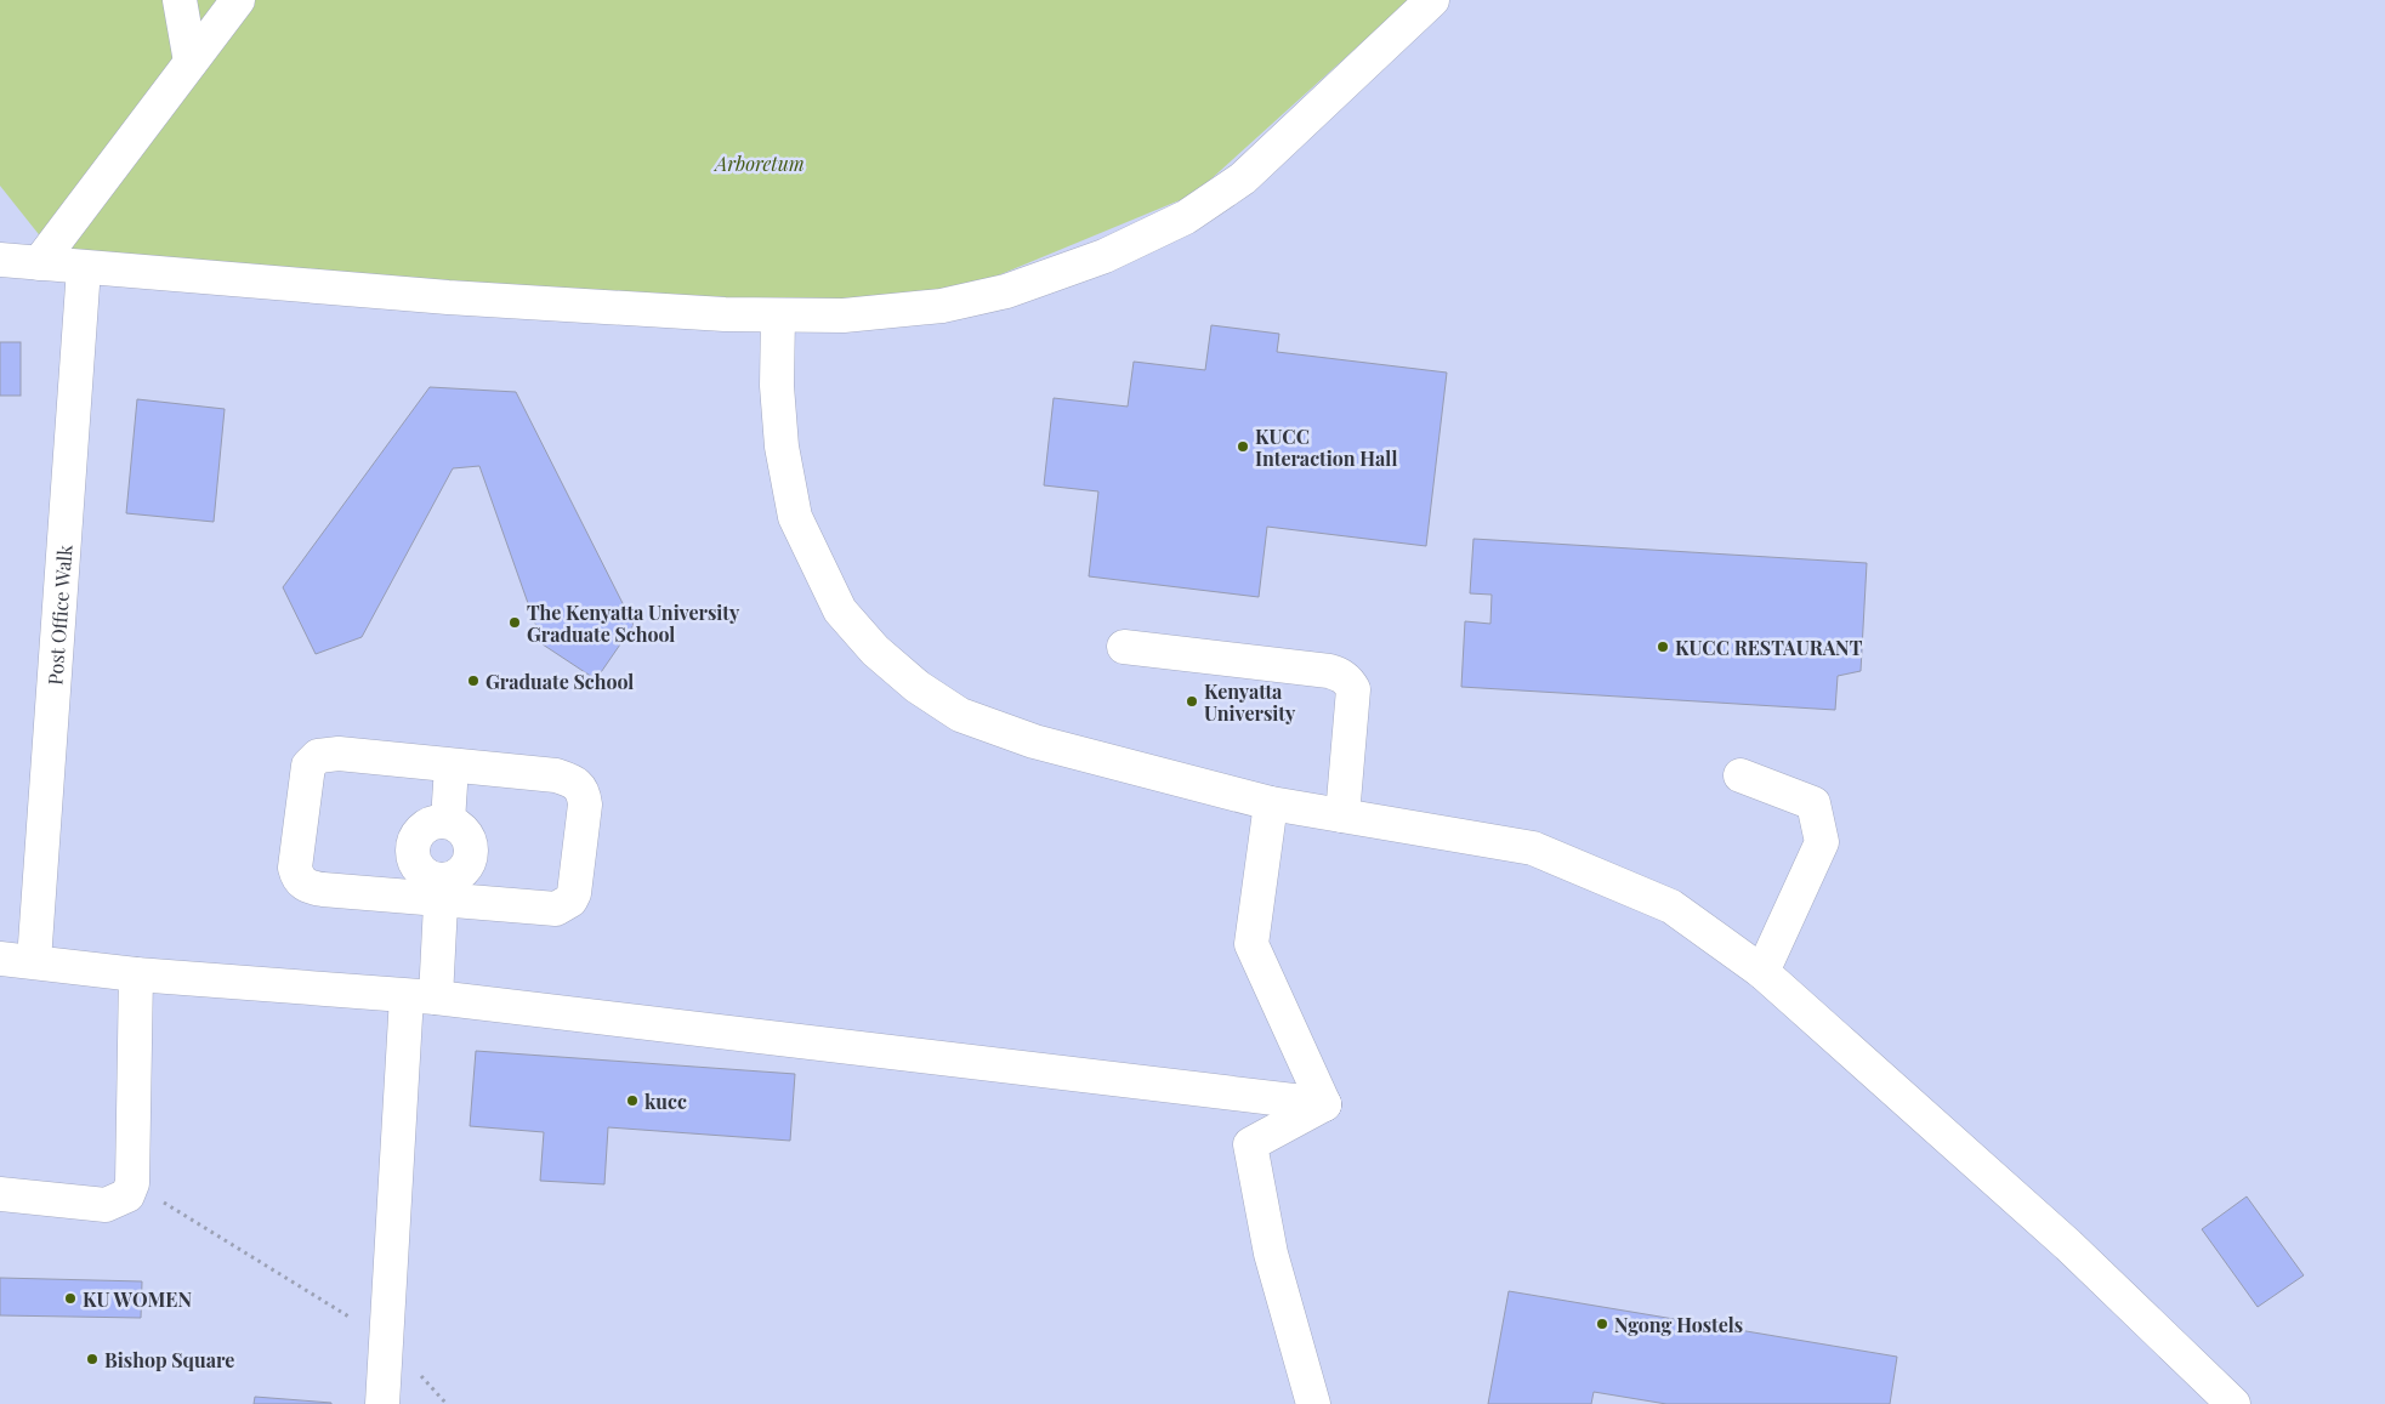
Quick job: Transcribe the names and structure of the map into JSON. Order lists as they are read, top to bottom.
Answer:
{
  "streets": {
    "lane": ["Post Office Walk"]
  },
  "parks": ["Arboretum"],
  "places": [
    "KUCC Interaction Hall",
    "The Kenyatta University Graduate School",
    "KUCC RESTAURANT",
    "Graduate School",
    "Kenyatta University",
    "kucc",
    "KU WOMEN",
    "Ngong Hostels",
    "Bishop Square"
  ]
}
